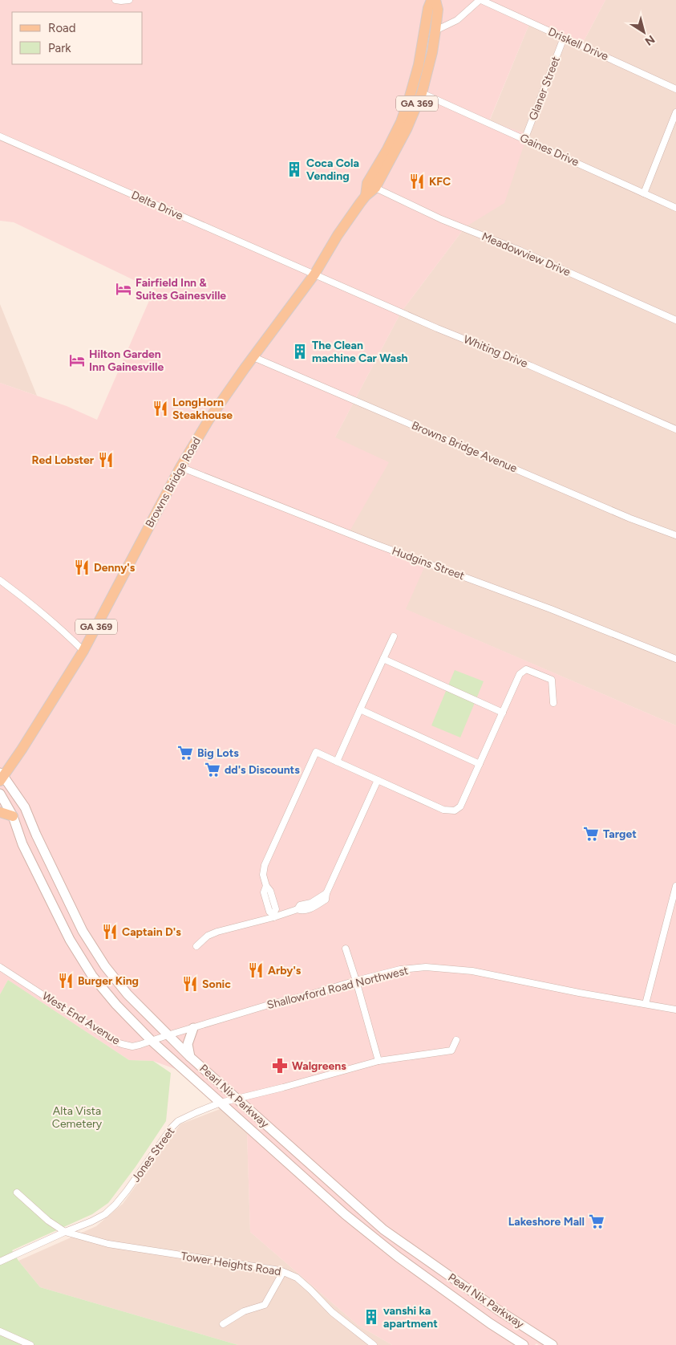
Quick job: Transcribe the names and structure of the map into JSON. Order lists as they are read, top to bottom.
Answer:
{
  "streets": {
    "main road": ["GA 369", "Browns Bridge Road", "Pearl Nix Parkway"],
    "street": [
      "Driskell Drive",
      "Glaner Street",
      "Gaines Drive",
      "Delta Drive",
      "Meadowview Drive",
      "Whiting Drive",
      "Browns Bridge Avenue",
      "Hudgins Street",
      "Shallowford Road Northwest",
      "West End Avenue",
      "Jones Street",
      "Tower Heights Road"
    ]
  },
  "crossings": [
    ["Driskell Drive", "Glaner Street"],
    ["Glaner Street", "Gaines Drive"],
    ["Gaines Drive", "Browns Bridge Road"],
    ["Delta Drive", "Whiting Drive"],
    ["Delta Drive", "Browns Bridge Road"],
    ["Meadowview Drive", "Browns Bridge Road"],
    ["Whiting Drive", "Browns Bridge Road"],
    ["Browns Bridge Avenue", "Browns Bridge Road"],
    ["Browns Bridge Road", "Hudgins Street"],
    ["Browns Bridge Road", "Pearl Nix Parkway"],
    ["Shallowford Road Northwest", "West End Avenue"],
    ["Shallowford Road Northwest", "Pearl Nix Parkway"],
    ["West End Avenue", "Pearl Nix Parkway"],
    ["Pearl Nix Parkway", "Jones Street"],
    ["Jones Street", "Tower Heights Road"]
  ],
  "parks": ["Alta Vista Cemetery"],
  "places": {
    "building": ["Coca Cola Vending", "The Clean machine Car Wash", "vanshi ka apartment"],
    "restaurant": [
      "KFC",
      "LongHorn Steakhouse",
      "Red Lobster",
      "Denny's",
      "Captain D's",
      "Arby's",
      "Burger King",
      "Sonic"
    ],
    "hotel": ["Fairfield Inn & Suites Gainesville", "Hilton Garden Inn Gainesville"],
    "supermarket": [
      "Big Lots",
      "dd's Discounts",
      "Target",
      "Lakeshore Mall"
    ],
    "pharmacy": ["Walgreens"]
  },
  "legend": ["Road", "Park"],
  "north": "bottom right"
}
